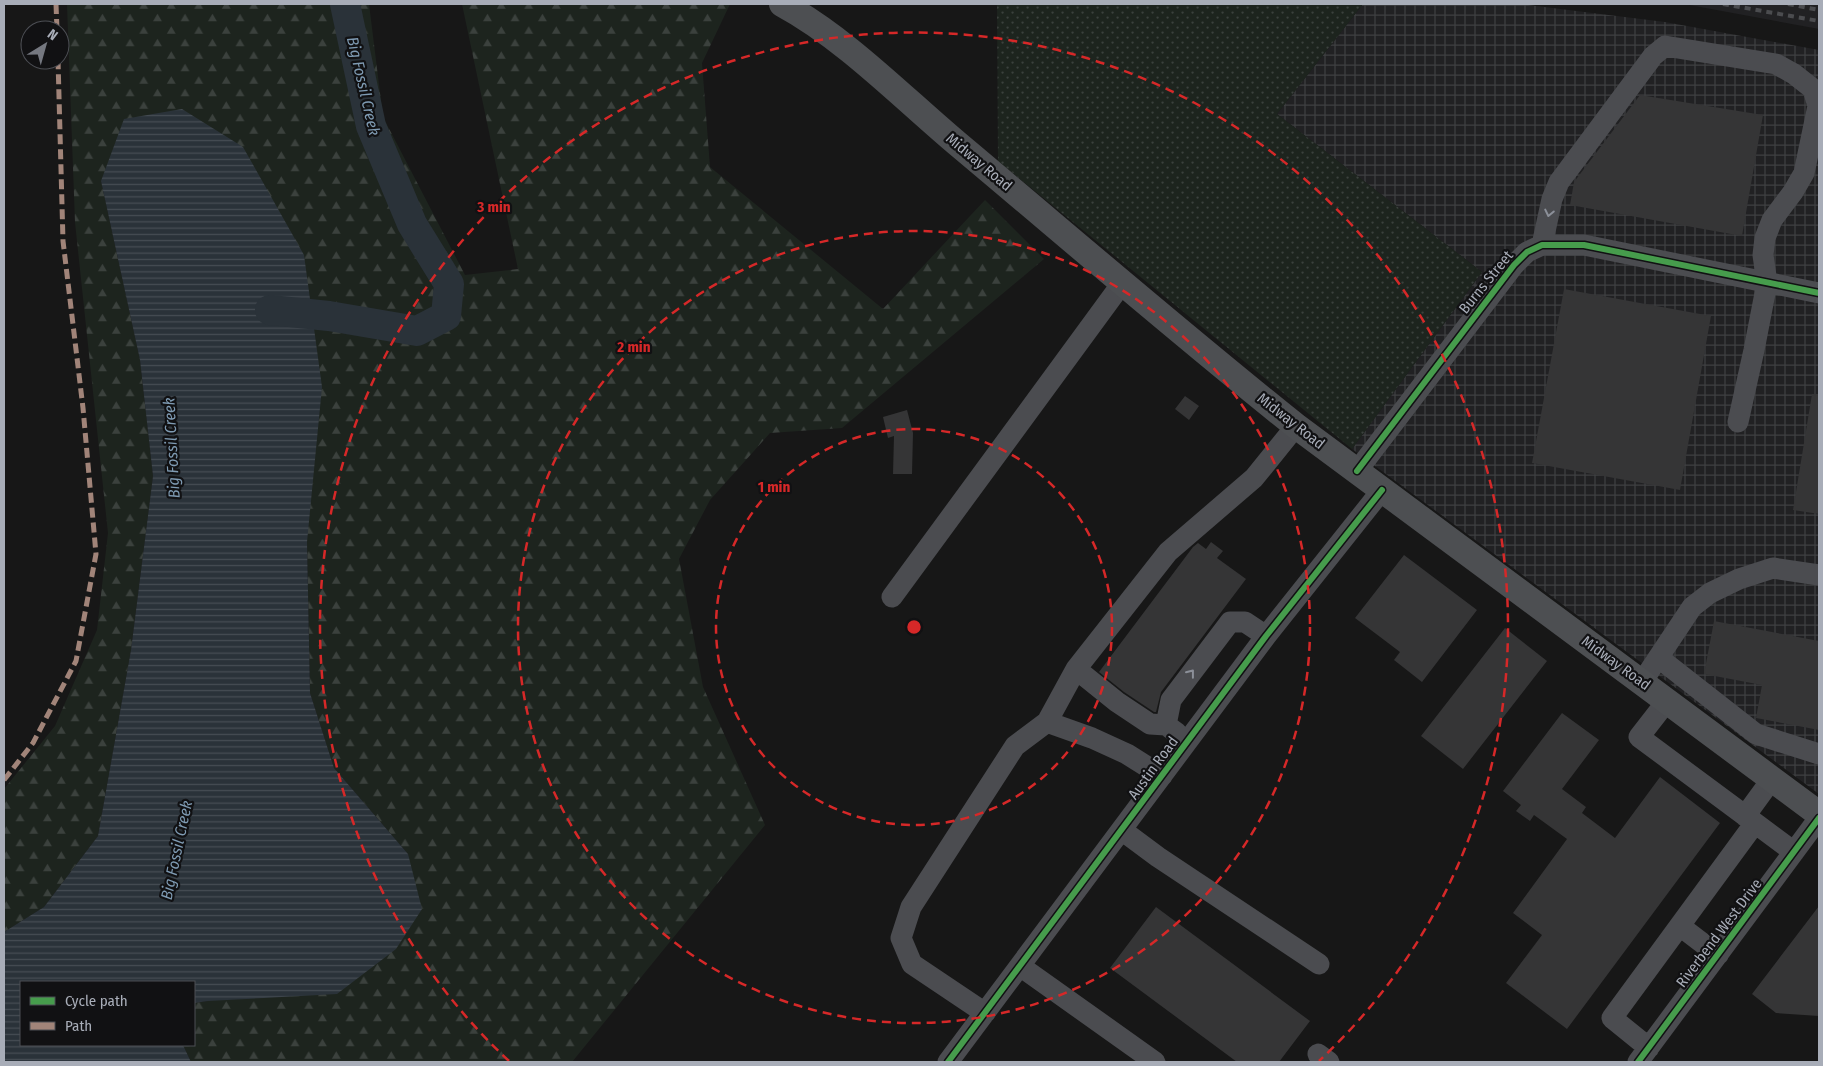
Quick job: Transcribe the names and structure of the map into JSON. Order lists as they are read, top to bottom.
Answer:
{
  "streets": {
    "main road": ["Midway Road"],
    "street": ["Burns Street", "Austin Road", "Riverbend West Drive"]
  },
  "crossings": [
    ["Midway Road", "Burns Street"],
    ["Midway Road", "Austin Road"],
    ["Midway Road", "Riverbend West Drive"]
  ],
  "water": ["Big Fossil Creek"],
  "legend": ["Cycle path", "Path"],
  "north": "top right",
  "rings": ["3 min", "2 min", "1 min"]
}
